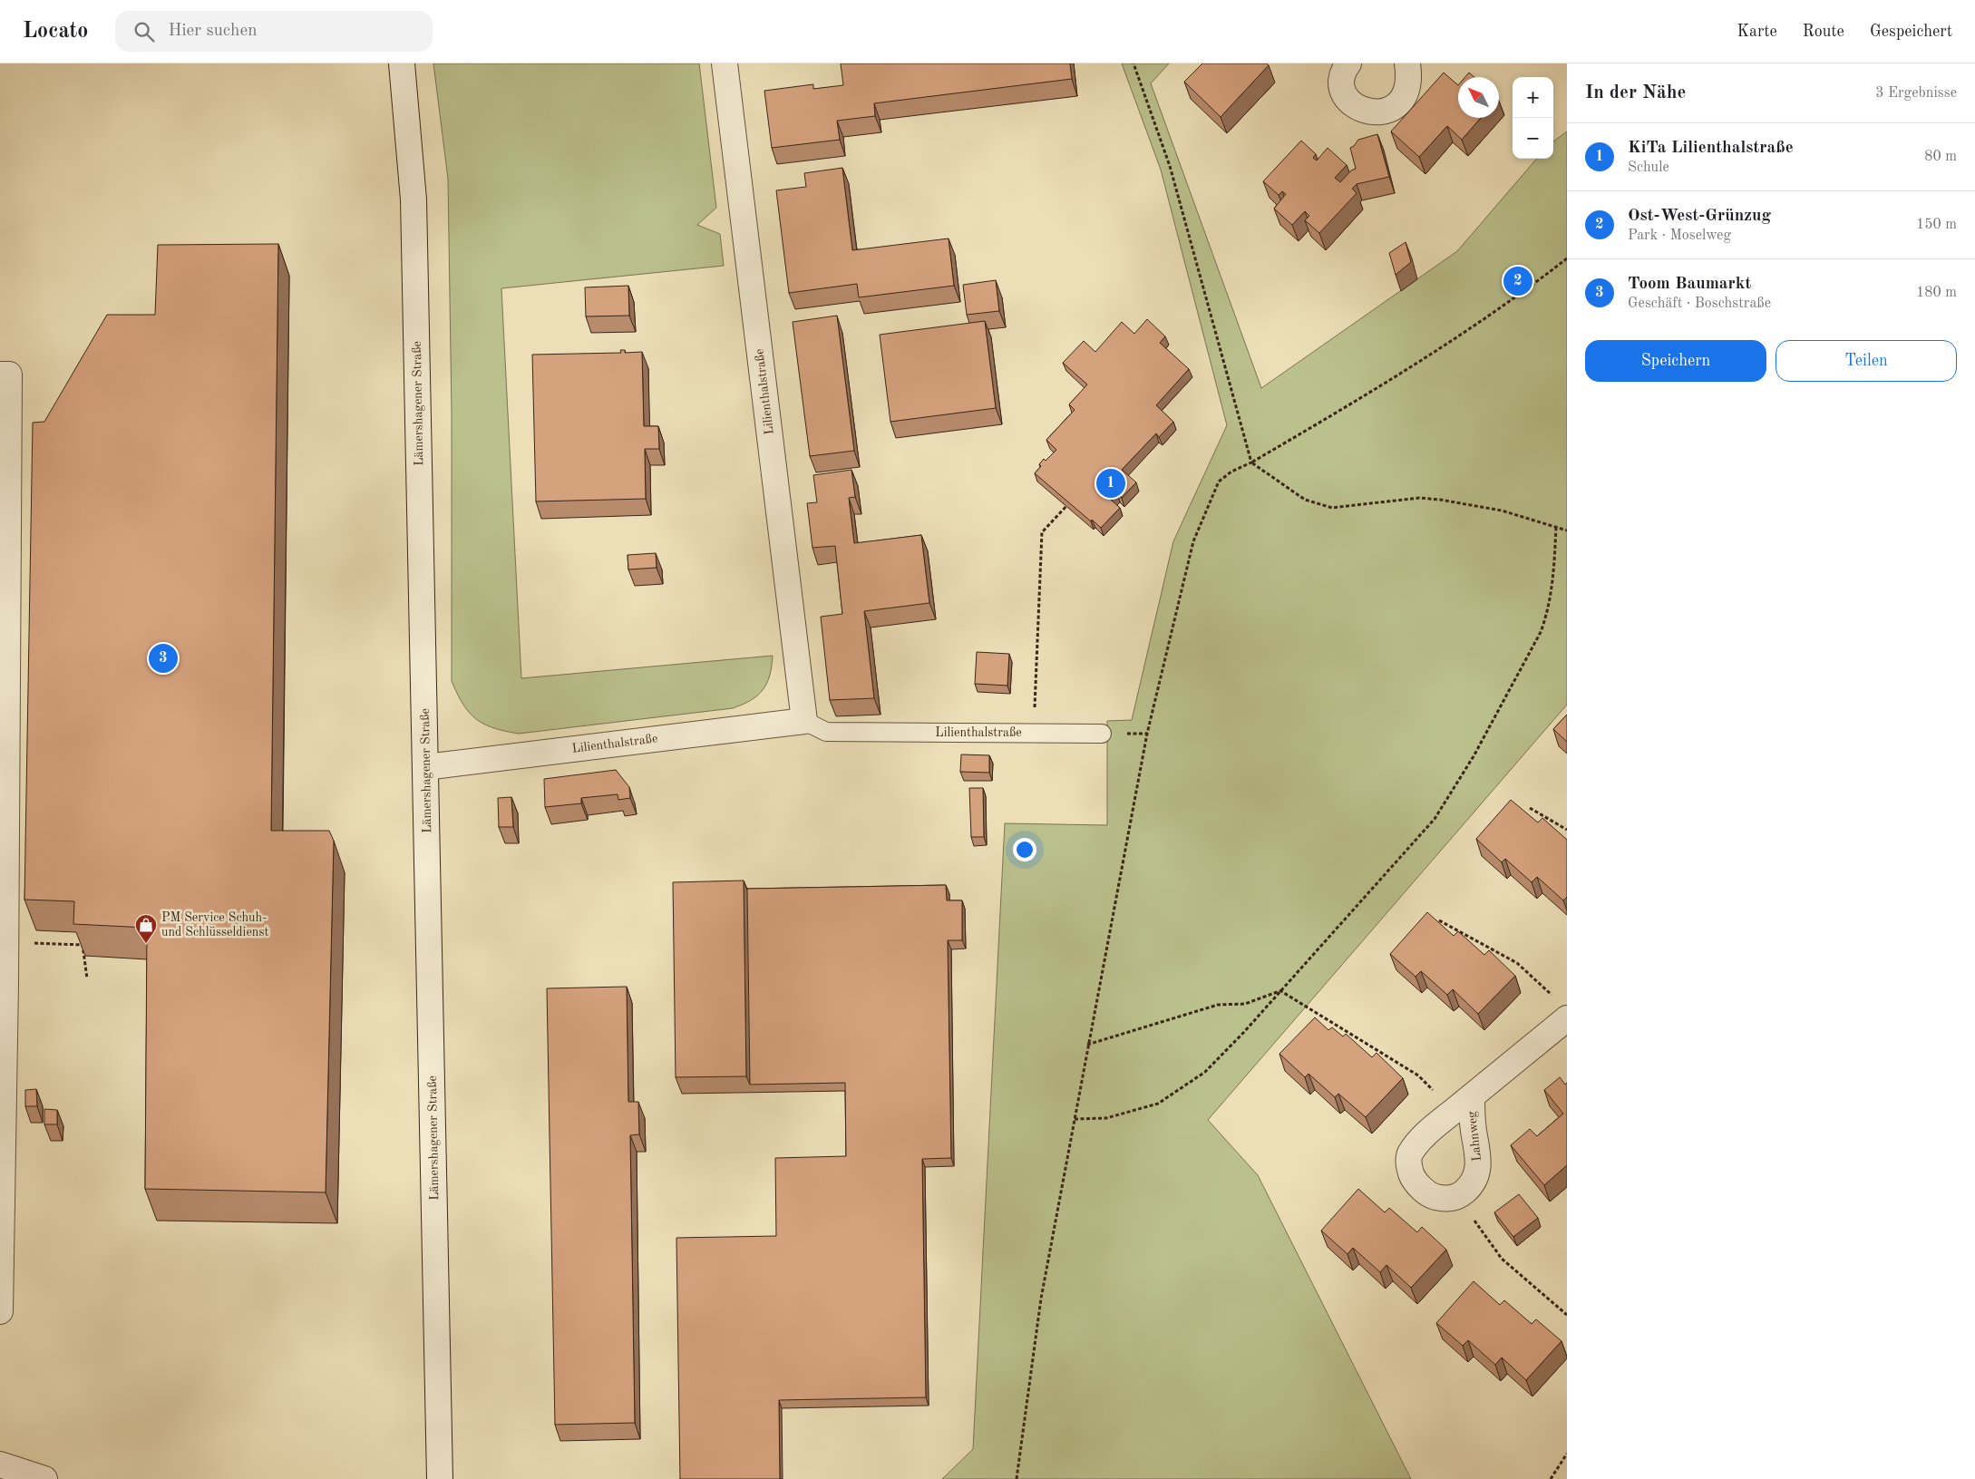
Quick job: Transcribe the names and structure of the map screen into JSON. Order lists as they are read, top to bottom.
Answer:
{
  "streets": {
    "street": ["Lilienthalstraße", "Lämershagener Straße", "Lahnweg"]
  },
  "crossings": [
    ["Lilienthalstraße", "Lämershagener Straße"]
  ],
  "places": {
    "shop": ["PM Service Schuh- und Schlüsseldienst"]
  },
  "north": "top left",
  "page": {
    "header": "Locato",
    "search": "Hier suchen",
    "nav": ["Karte", "Route", "Gespeichert"],
    "heading": ["In der Nähe", "3 Ergebnisse"],
    "map_buttons": ["+", "−"],
    "list": [
      {
        "mark": "1",
        "name": "KiTa Lilienthalstraße",
        "note": "Schule",
        "value": "80 m"
      },
      {
        "mark": "2",
        "name": "Ost-West-Grünzug",
        "note": "Park · Moselweg",
        "value": "150 m"
      },
      {
        "mark": "3",
        "name": "Toom Baumarkt",
        "note": "Geschäft · Boschstraße",
        "value": "180 m"
      }
    ],
    "pins": ["2", "1", "3"],
    "buttons": ["Speichern", "Teilen"]
  }
}
